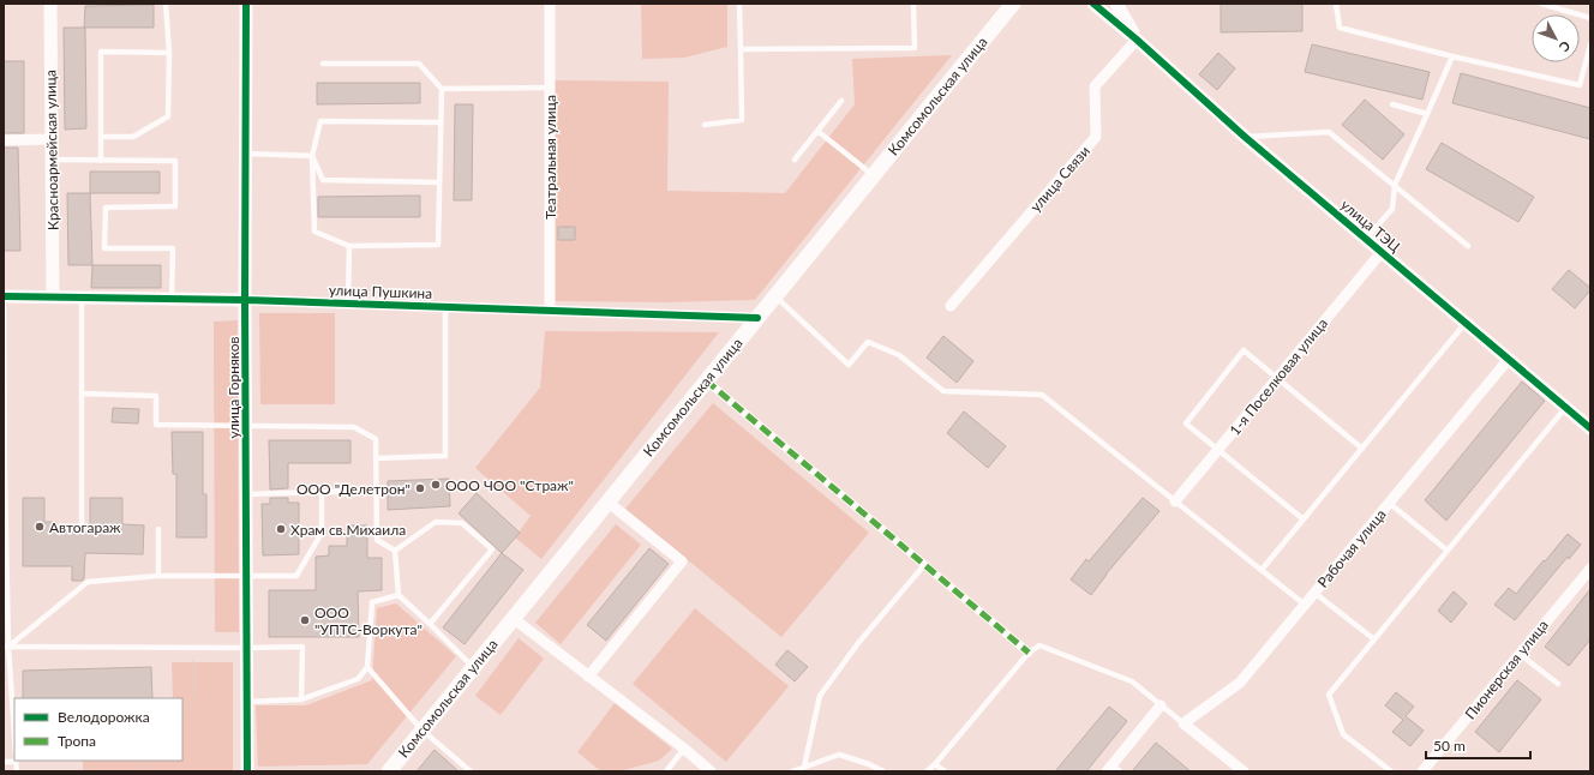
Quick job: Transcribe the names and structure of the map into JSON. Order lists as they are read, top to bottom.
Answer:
{
  "streets": {
    "main road": ["Комсомольская улица"],
    "street": [
      "Красноармейская улица",
      "Театральная улица",
      "улица Связи",
      "улица ТЭЦ",
      "улица Пушкина",
      "1-я Поселковая улица",
      "улица Горняков",
      "Рабочая улица",
      "Пионерская улица"
    ]
  },
  "crossings": [
    ["Комсомольская улица", "улица Пушкина"],
    ["Красноармейская улица", "улица Пушкина"],
    ["Театральная улица", "улица Пушкина"],
    ["улица Связи", "улица ТЭЦ"],
    ["улица ТЭЦ", "1-я Поселковая улица"],
    ["улица ТЭЦ", "Рабочая улица"],
    ["улица Пушкина", "улица Горняков"]
  ],
  "places": [
    "ООО ЧОО \"Страж\"",
    "ООО \"Делетрон\"",
    "Автогараж",
    "Храм св.Михаила",
    "ООО \"УПТС-Воркута\""
  ],
  "legend": ["Велодорожка", "Тропа"],
  "scale_bar": "50 m",
  "north": "bottom right"
}
